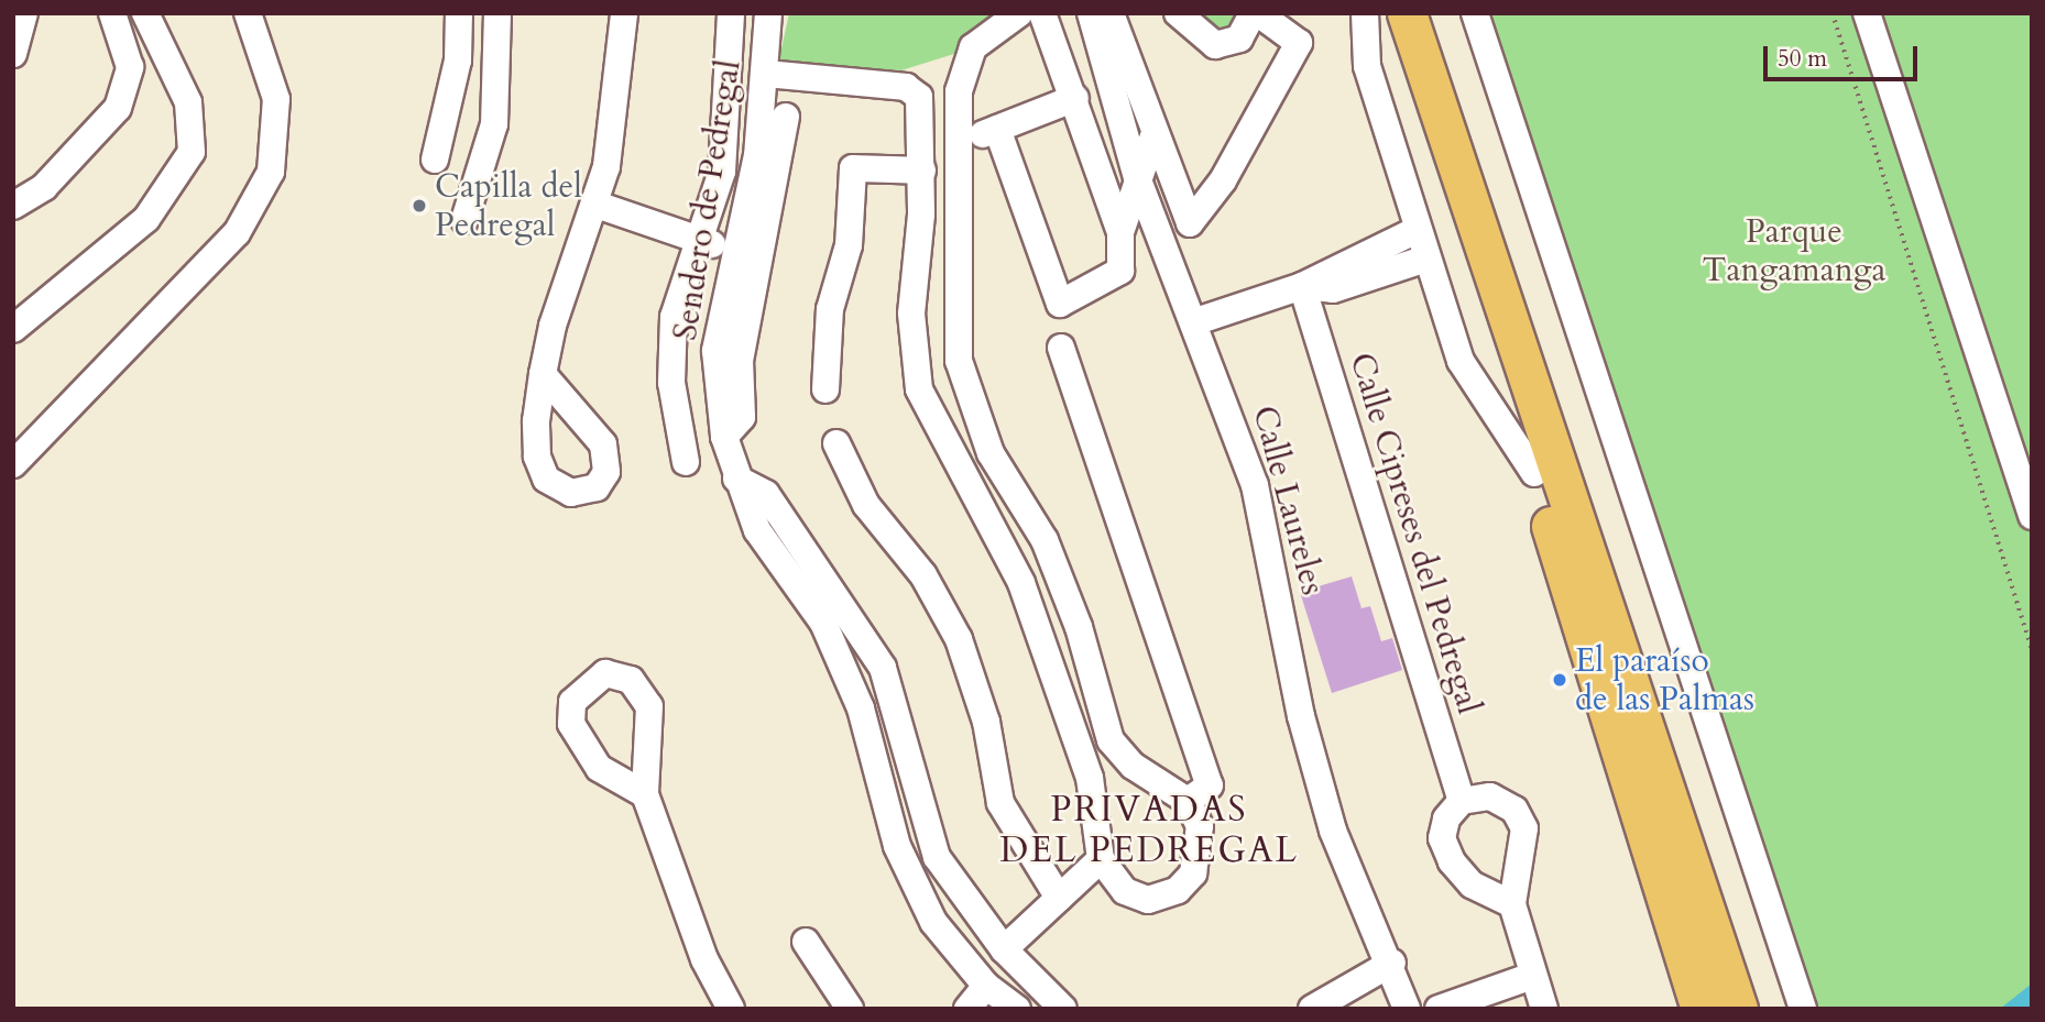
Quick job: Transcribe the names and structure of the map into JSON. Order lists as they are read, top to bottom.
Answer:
{
  "streets": {
    "street": ["Sendero de Pedregal", "Calle Laureles", "Calle Cipreses del Pedregal"]
  },
  "districts": ["PRIVADAS DEL PEDREGAL"],
  "parks": ["Parque Tangamanga"],
  "places": ["Capilla del Pedregal", "El paraíso de las Palmas"],
  "scale_bar": "50 m"
}
